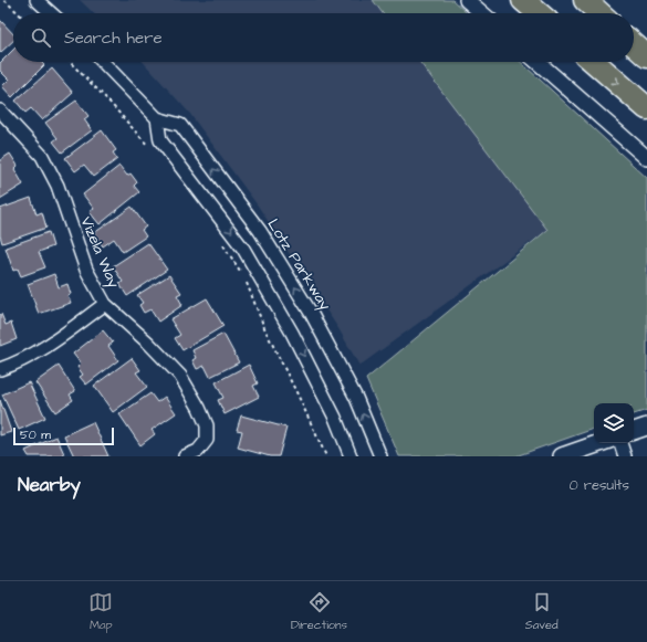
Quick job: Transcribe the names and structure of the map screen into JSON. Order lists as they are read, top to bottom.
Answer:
{
  "streets": {
    "street": ["Vizela Way", "Lotz Parkway"]
  },
  "scale_bar": "50 m",
  "page": {
    "search": "Search here",
    "scale": "50 m",
    "heading": ["Nearby", "0 results"],
    "nav": ["Map", "Directions", "Saved"]
  }
}
